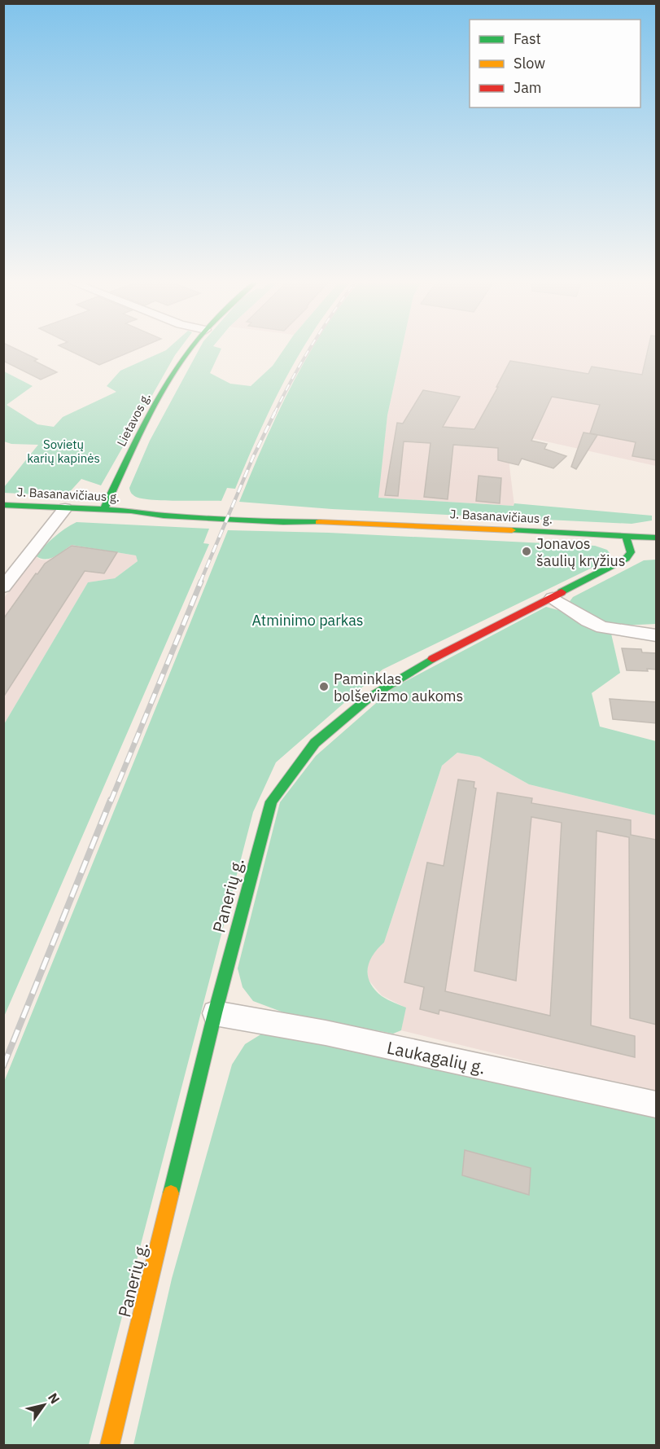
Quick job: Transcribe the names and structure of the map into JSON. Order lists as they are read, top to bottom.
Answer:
{
  "streets": {
    "main road": ["Lietavos g.", "J. Basanavičiaus g.", "Panerių g."],
    "street": ["Laukagalių g."]
  },
  "crossings": [
    ["Lietavos g.", "J. Basanavičiaus g."],
    ["J. Basanavičiaus g.", "Panerių g."],
    ["Panerių g.", "Laukagalių g."]
  ],
  "parks": ["Sovietų karių kapinės", "Atminimo parkas"],
  "places": ["Jonavos šaulių kryžius", "Paminklas bolševizmo aukoms"],
  "legend": ["Fast", "Slow", "Jam"],
  "north": "top right"
}
